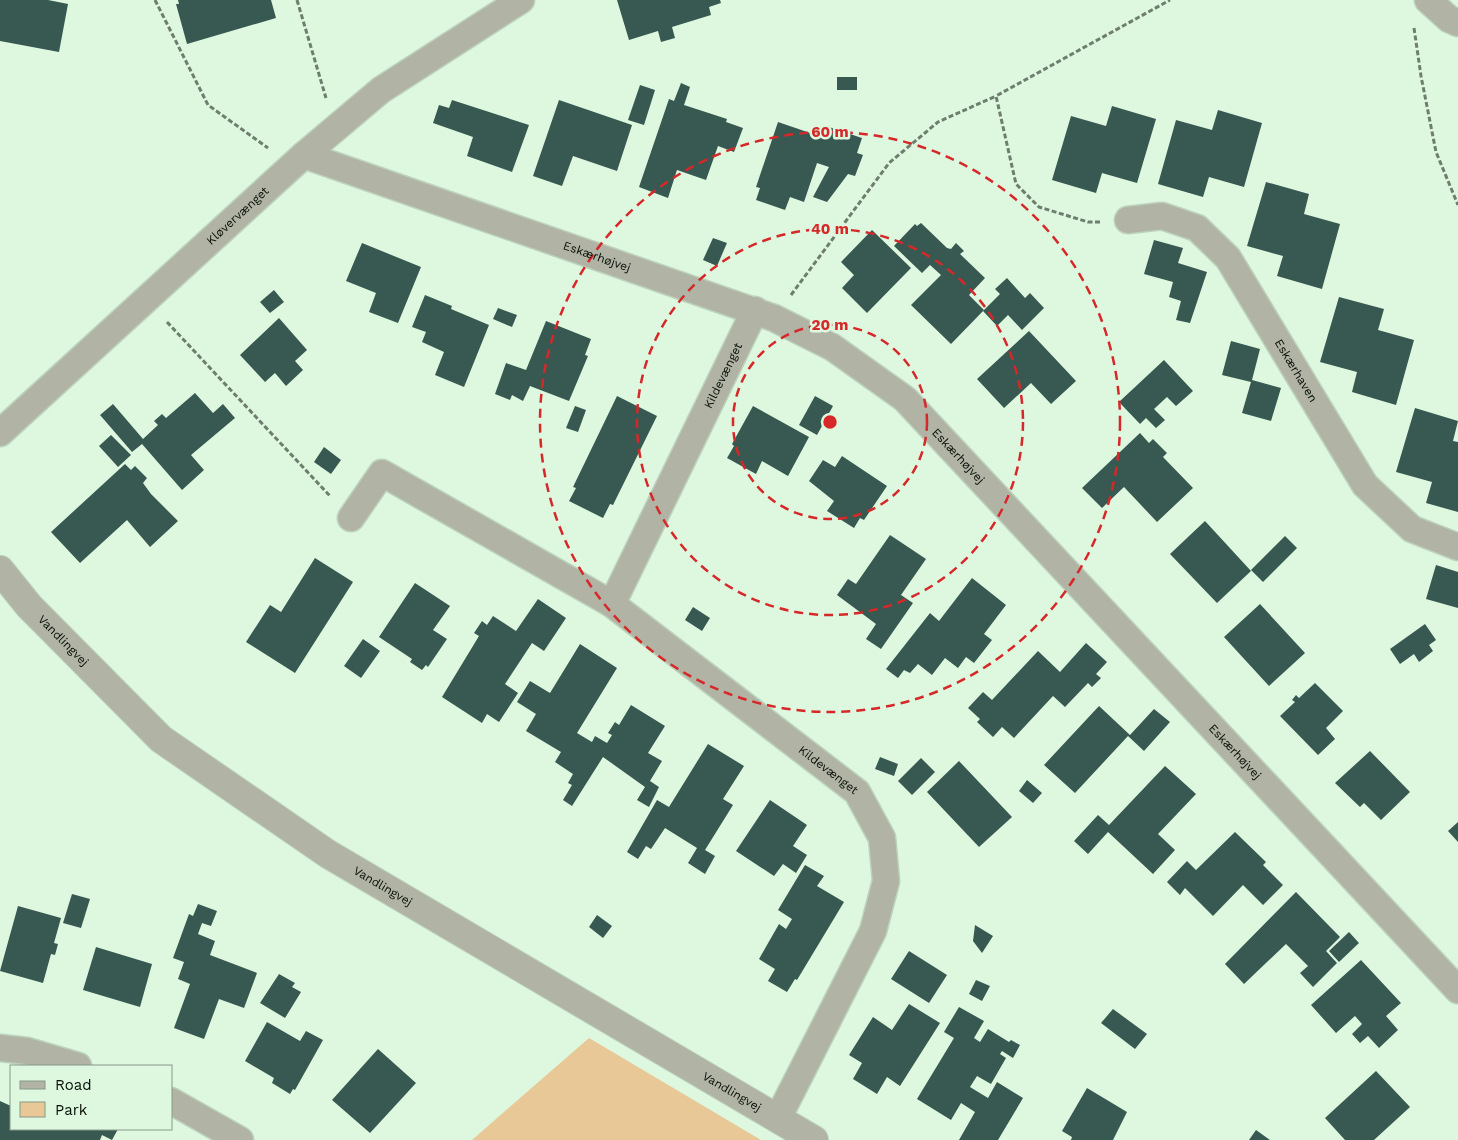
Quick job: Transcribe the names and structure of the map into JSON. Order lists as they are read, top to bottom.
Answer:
{
  "streets": {
    "street": [
      "Kløvervænget",
      "Eskærhøjvej",
      "Eskærhaven",
      "Kildevænget",
      "Vandlingvej"
    ]
  },
  "crossings": [
    ["Kløvervænget", "Eskærhøjvej"],
    ["Eskærhøjvej", "Kildevænget"],
    ["Kildevænget", "Vandlingvej"]
  ],
  "legend": ["Road", "Park"],
  "rings": ["60 m", "40 m", "20 m"]
}
